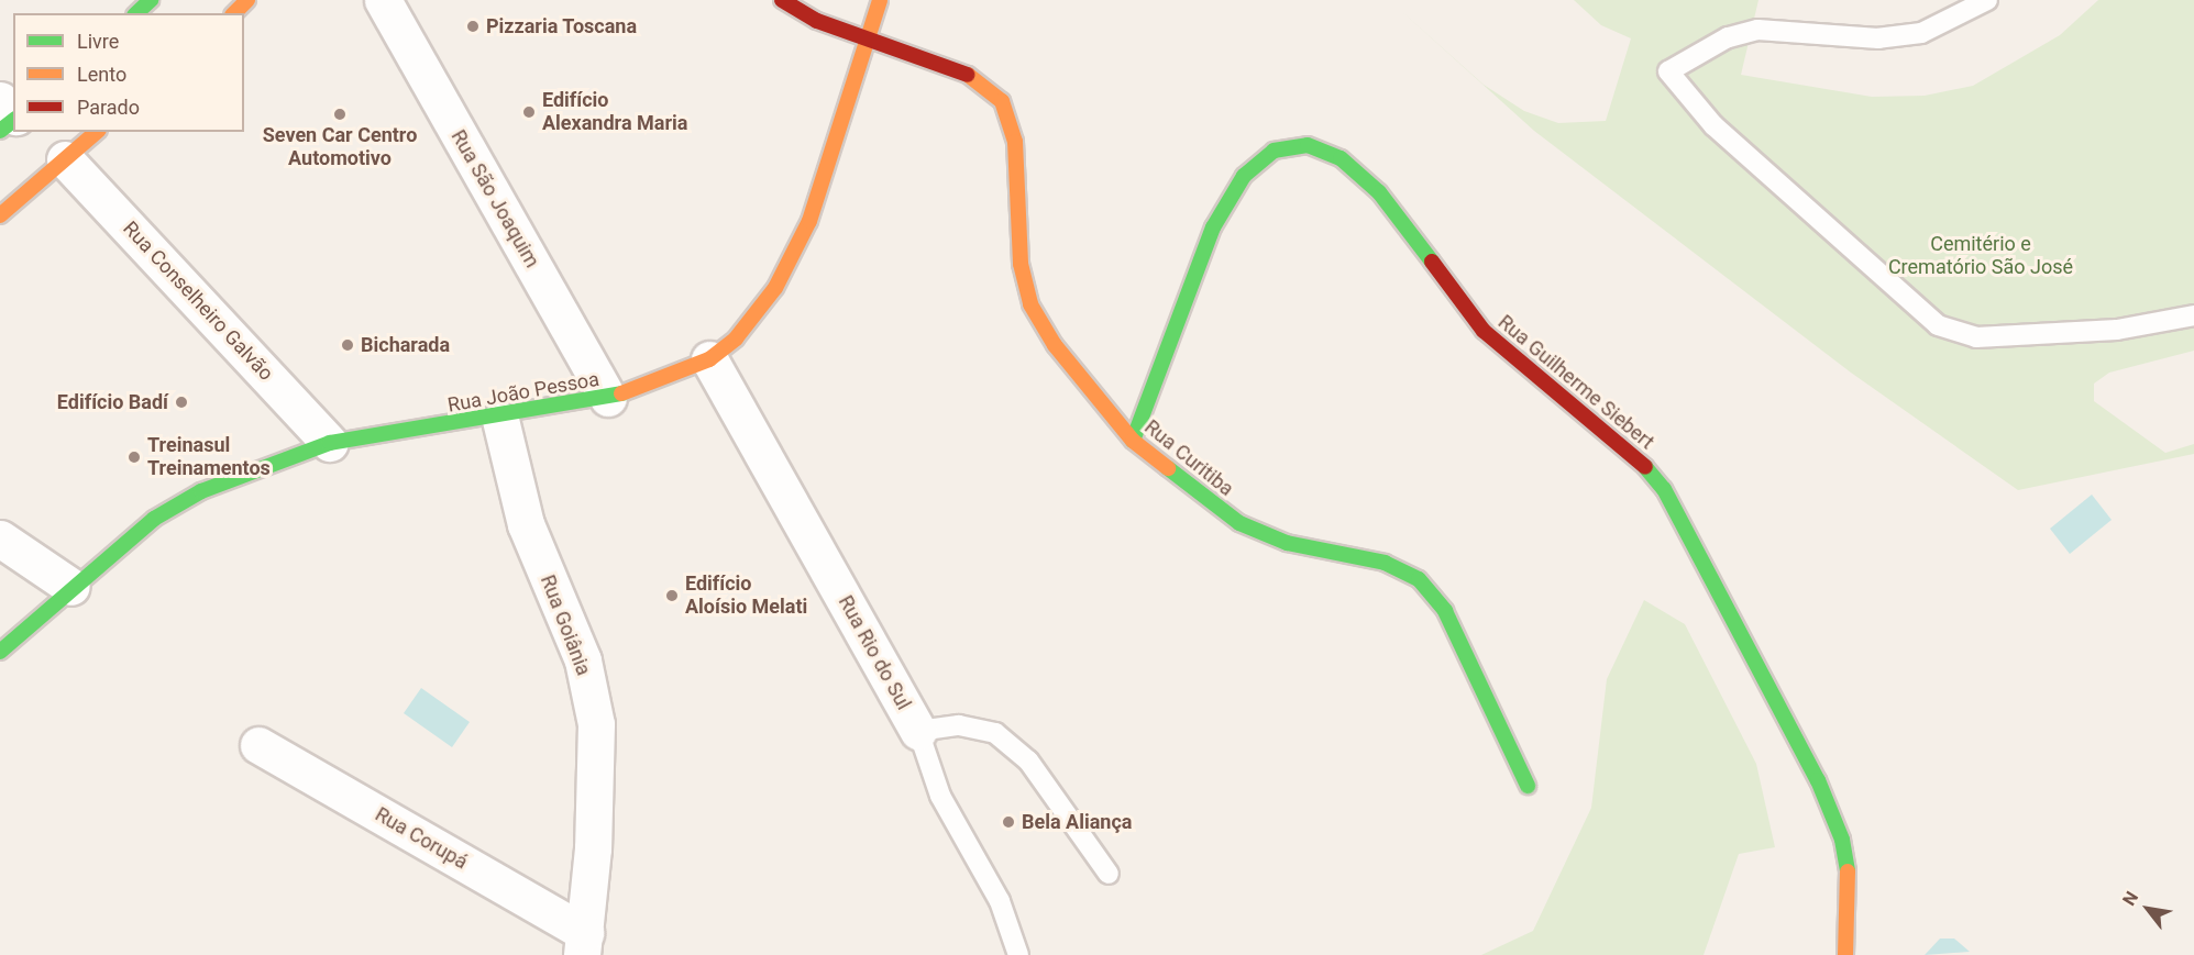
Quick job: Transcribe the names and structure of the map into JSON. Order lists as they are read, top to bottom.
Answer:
{
  "streets": {
    "street": [
      "Rua São Joaquim",
      "Rua Conselheiro Galvão",
      "Rua Guilherme Siebert",
      "Rua João Pessoa",
      "Rua Curitiba",
      "Rua Goiânia",
      "Rua Rio do Sul",
      "Rua Corupá"
    ]
  },
  "crossings": [
    ["Rua São Joaquim", "Rua João Pessoa"],
    ["Rua Conselheiro Galvão", "Rua João Pessoa"],
    ["Rua Guilherme Siebert", "Rua Curitiba"],
    ["Rua João Pessoa", "Rua Curitiba"],
    ["Rua João Pessoa", "Rua Goiânia"],
    ["Rua João Pessoa", "Rua Rio do Sul"],
    ["Rua Goiânia", "Rua Corupá"]
  ],
  "parks": ["Cemitério e Crematório São José"],
  "places": [
    "Pizzaria Toscana",
    "Edifício Alexandra Maria",
    "Seven Car Centro Automotivo",
    "Bicharada",
    "Edifício Badí",
    "Treinasul Treinamentos",
    "Edifício Aloísio Melati",
    "Bela Aliança"
  ],
  "legend": ["Livre", "Lento", "Parado"],
  "north": "top left"
}
